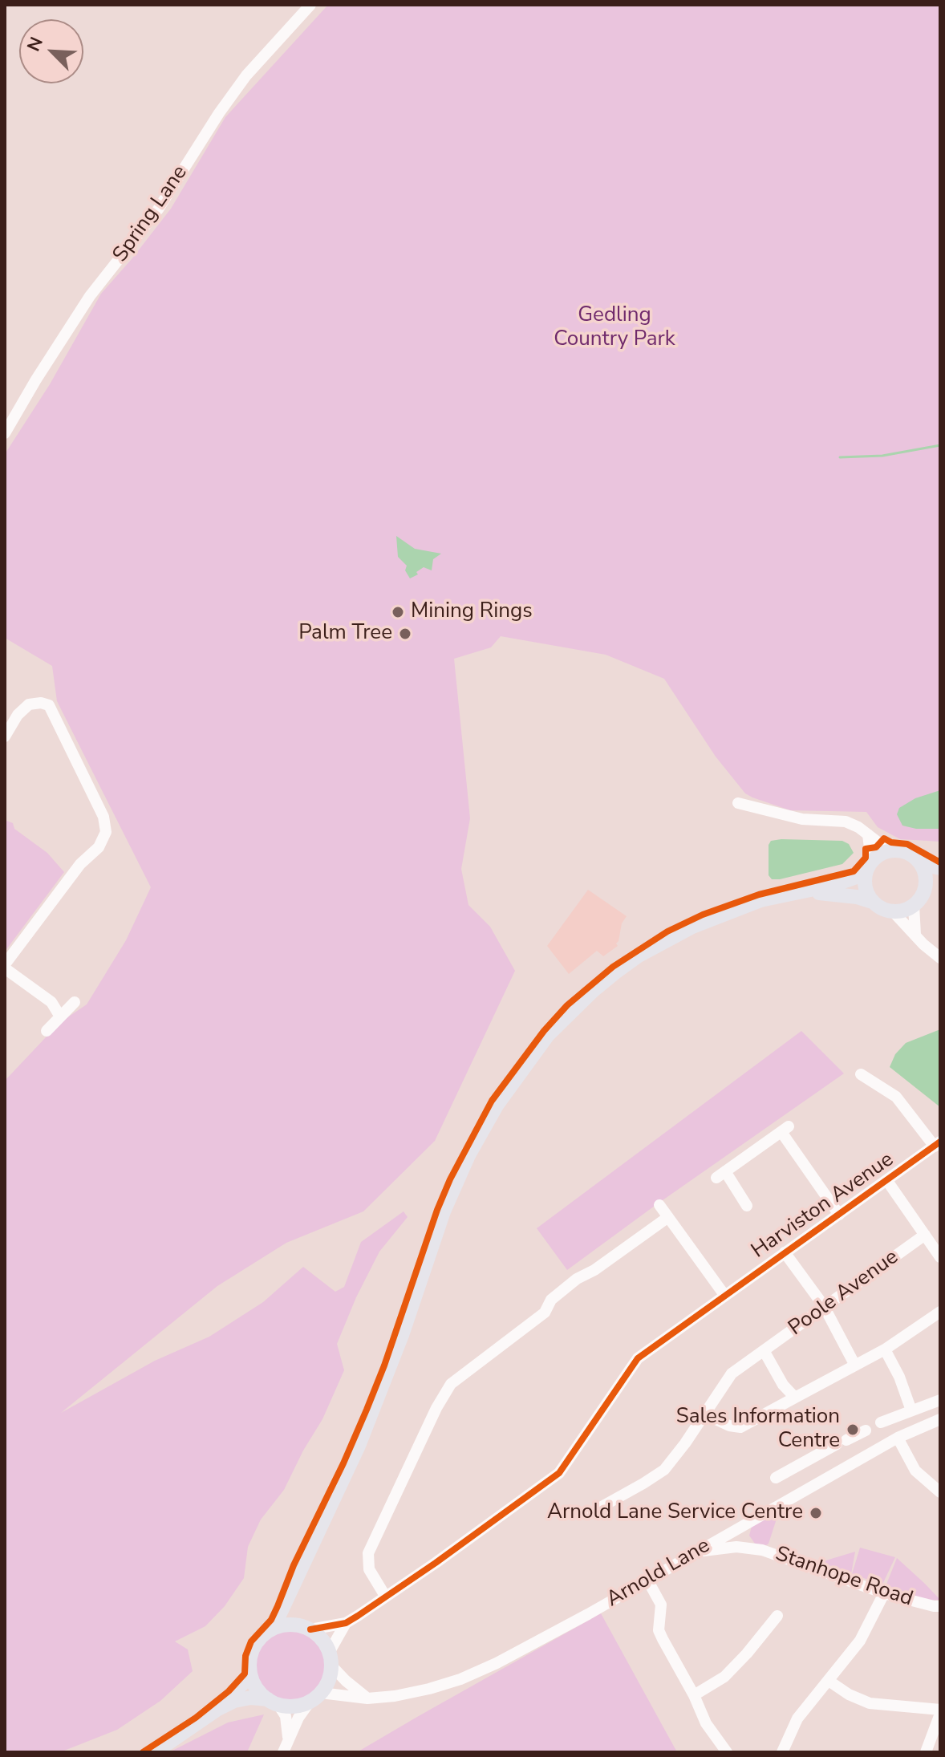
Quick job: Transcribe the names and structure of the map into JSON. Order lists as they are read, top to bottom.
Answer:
{
  "streets": {
    "street": [
      "Spring Lane",
      "Harviston Avenue",
      "Poole Avenue",
      "Arnold Lane",
      "Stanhope Road"
    ]
  },
  "crossings": [
    ["Arnold Lane", "Stanhope Road"]
  ],
  "parks": ["Gedling Country Park"],
  "places": [
    "Mining Rings",
    "Palm Tree",
    "Sales Information Centre",
    "Arnold Lane Service Centre"
  ],
  "north": "top left"
}
